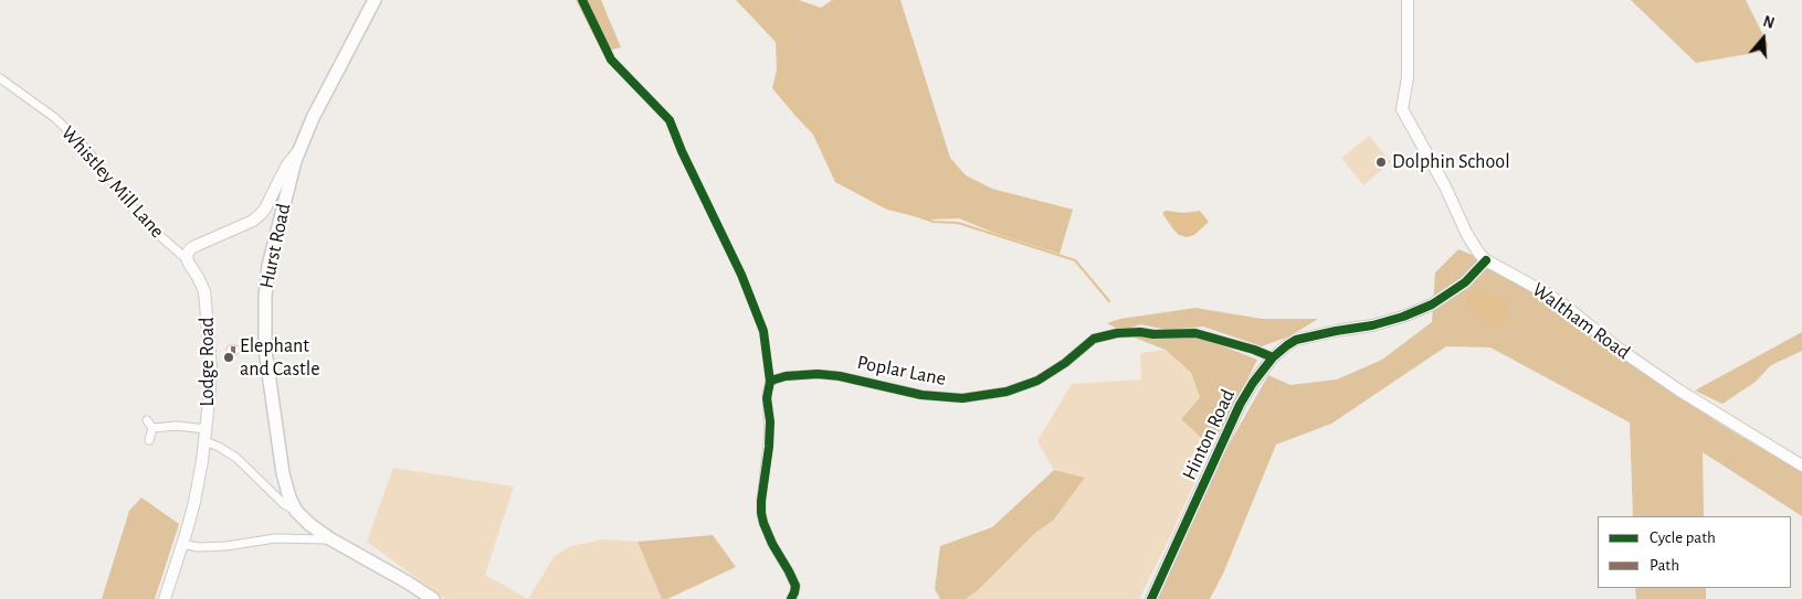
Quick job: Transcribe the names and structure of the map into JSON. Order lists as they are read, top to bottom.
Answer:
{
  "streets": {
    "main road": [
      "Hurst Road",
      "Waltham Road",
      "Lodge Road",
      "Hinton Road"
    ],
    "street": ["Whistley Mill Lane", "Poplar Lane"]
  },
  "crossings": [
    ["Whistley Mill Lane", "Lodge Road"],
    ["Waltham Road", "Hinton Road"],
    ["Poplar Lane", "Hinton Road"]
  ],
  "places": ["Dolphin School", "Elephant and Castle"],
  "legend": ["Cycle path", "Path"],
  "north": "top"
}
